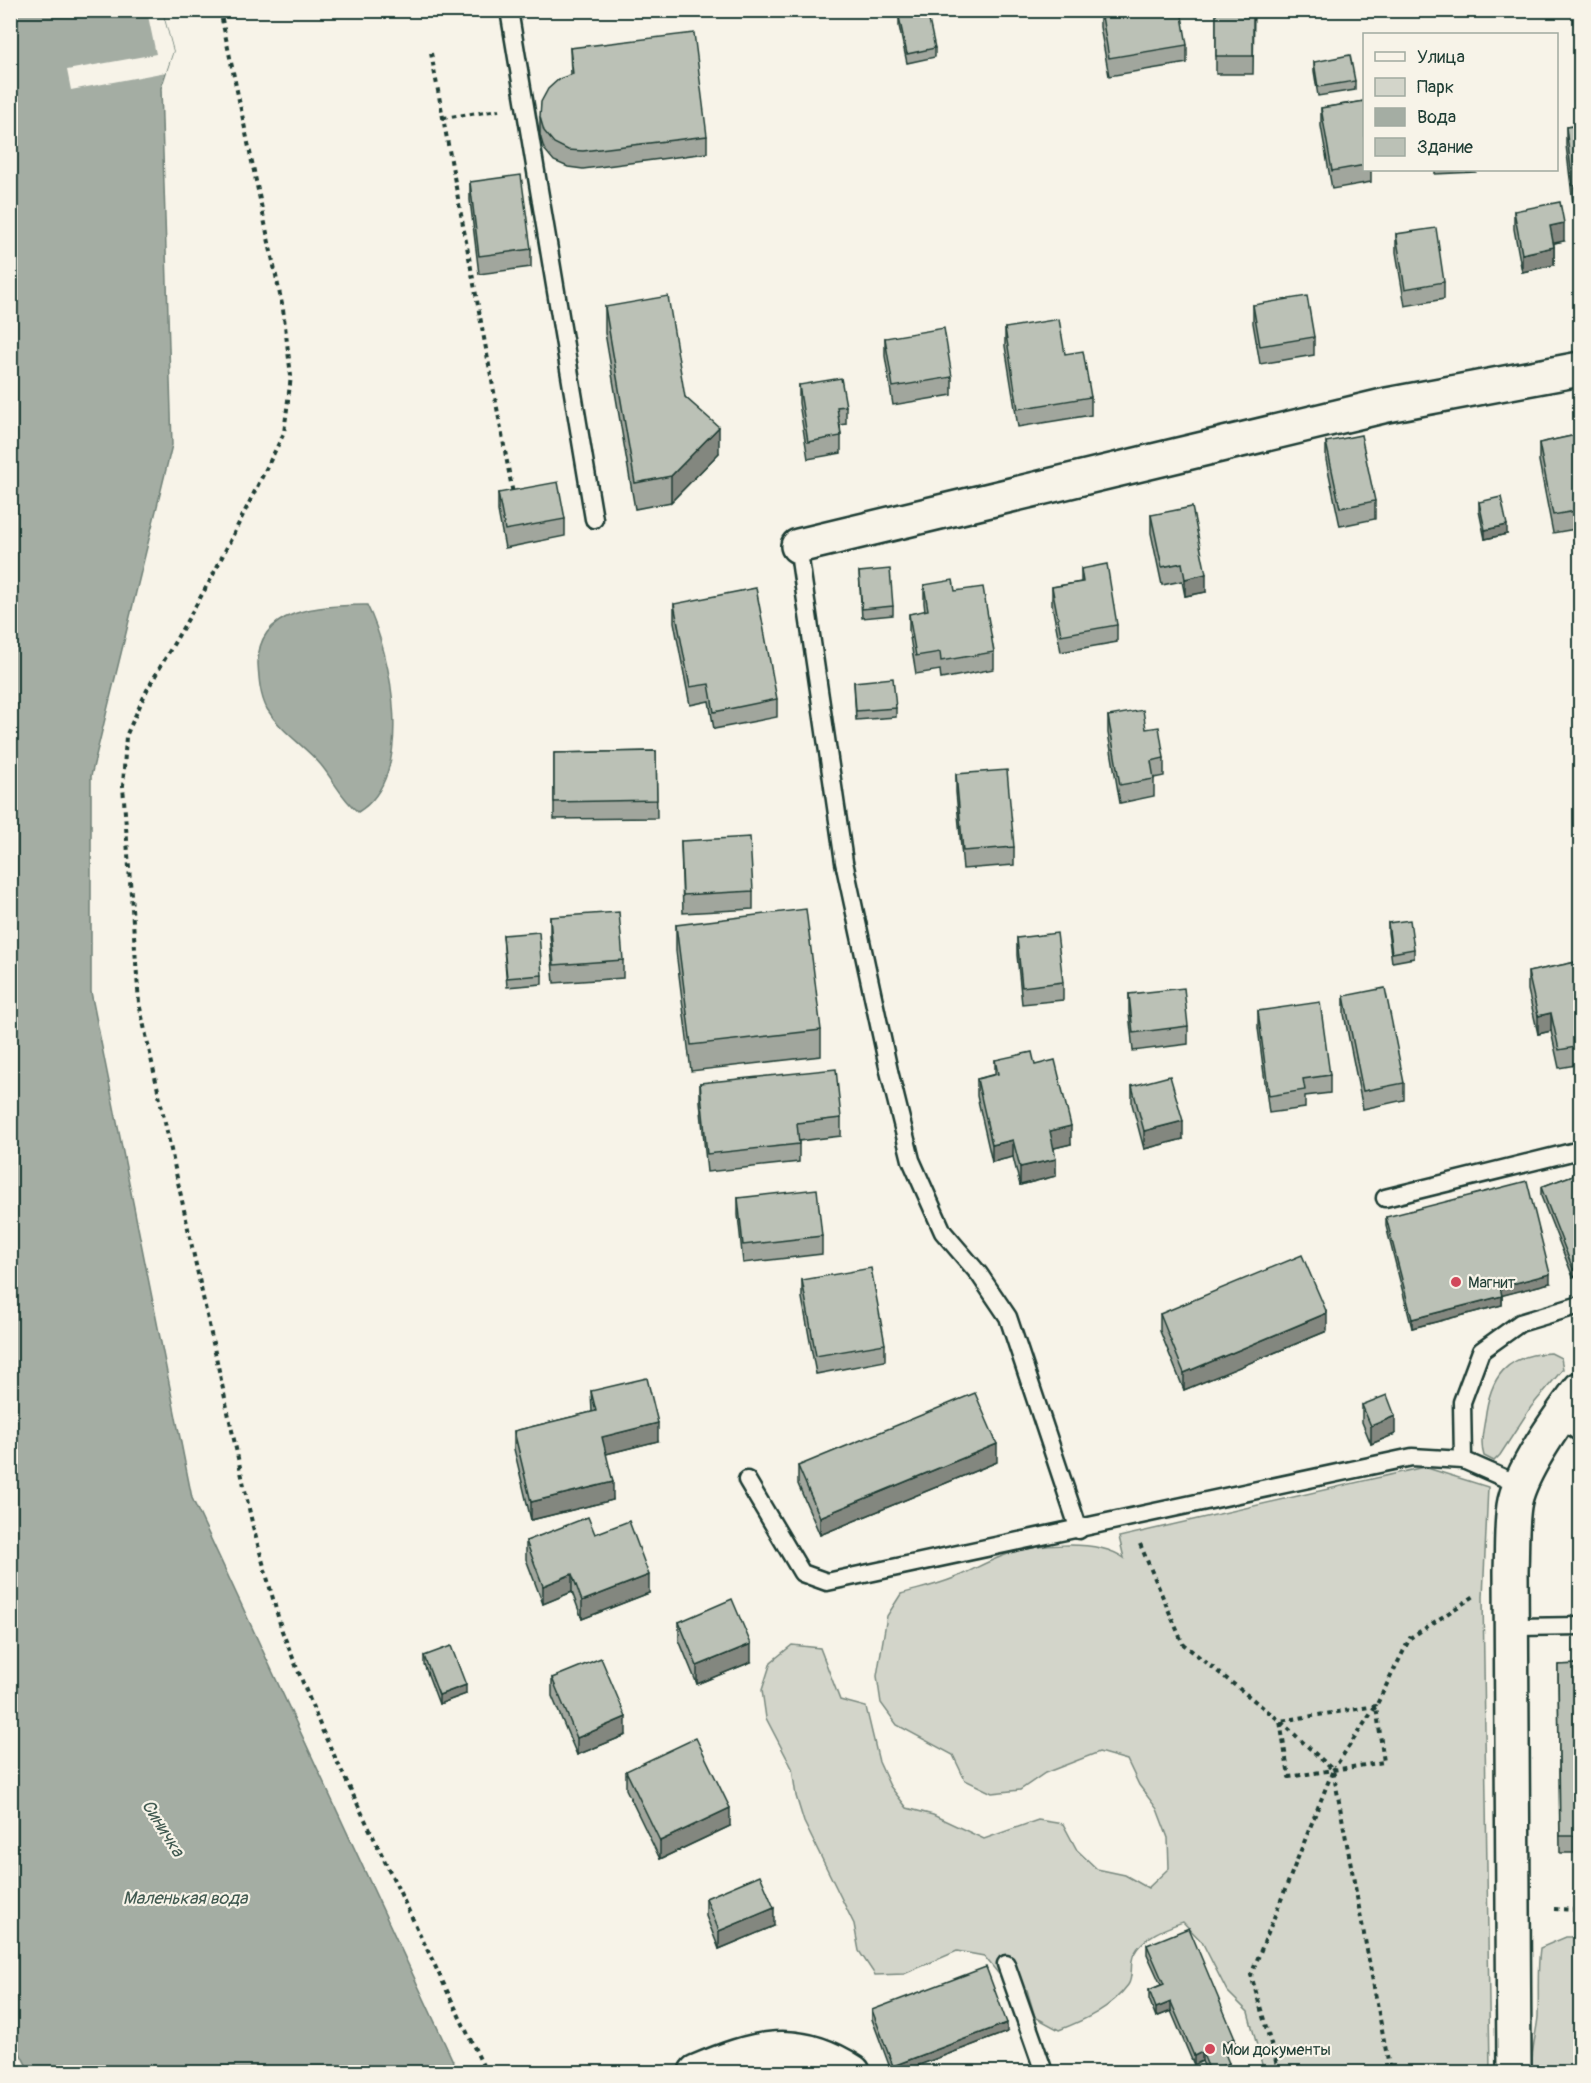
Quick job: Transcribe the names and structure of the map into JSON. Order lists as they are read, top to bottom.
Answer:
{
  "water": ["Синичка", "Маленькая вода"],
  "places": ["Магнит", "Мои документы"],
  "legend": [
    "Улица",
    "Парк",
    "Вода",
    "Здание"
  ]
}
